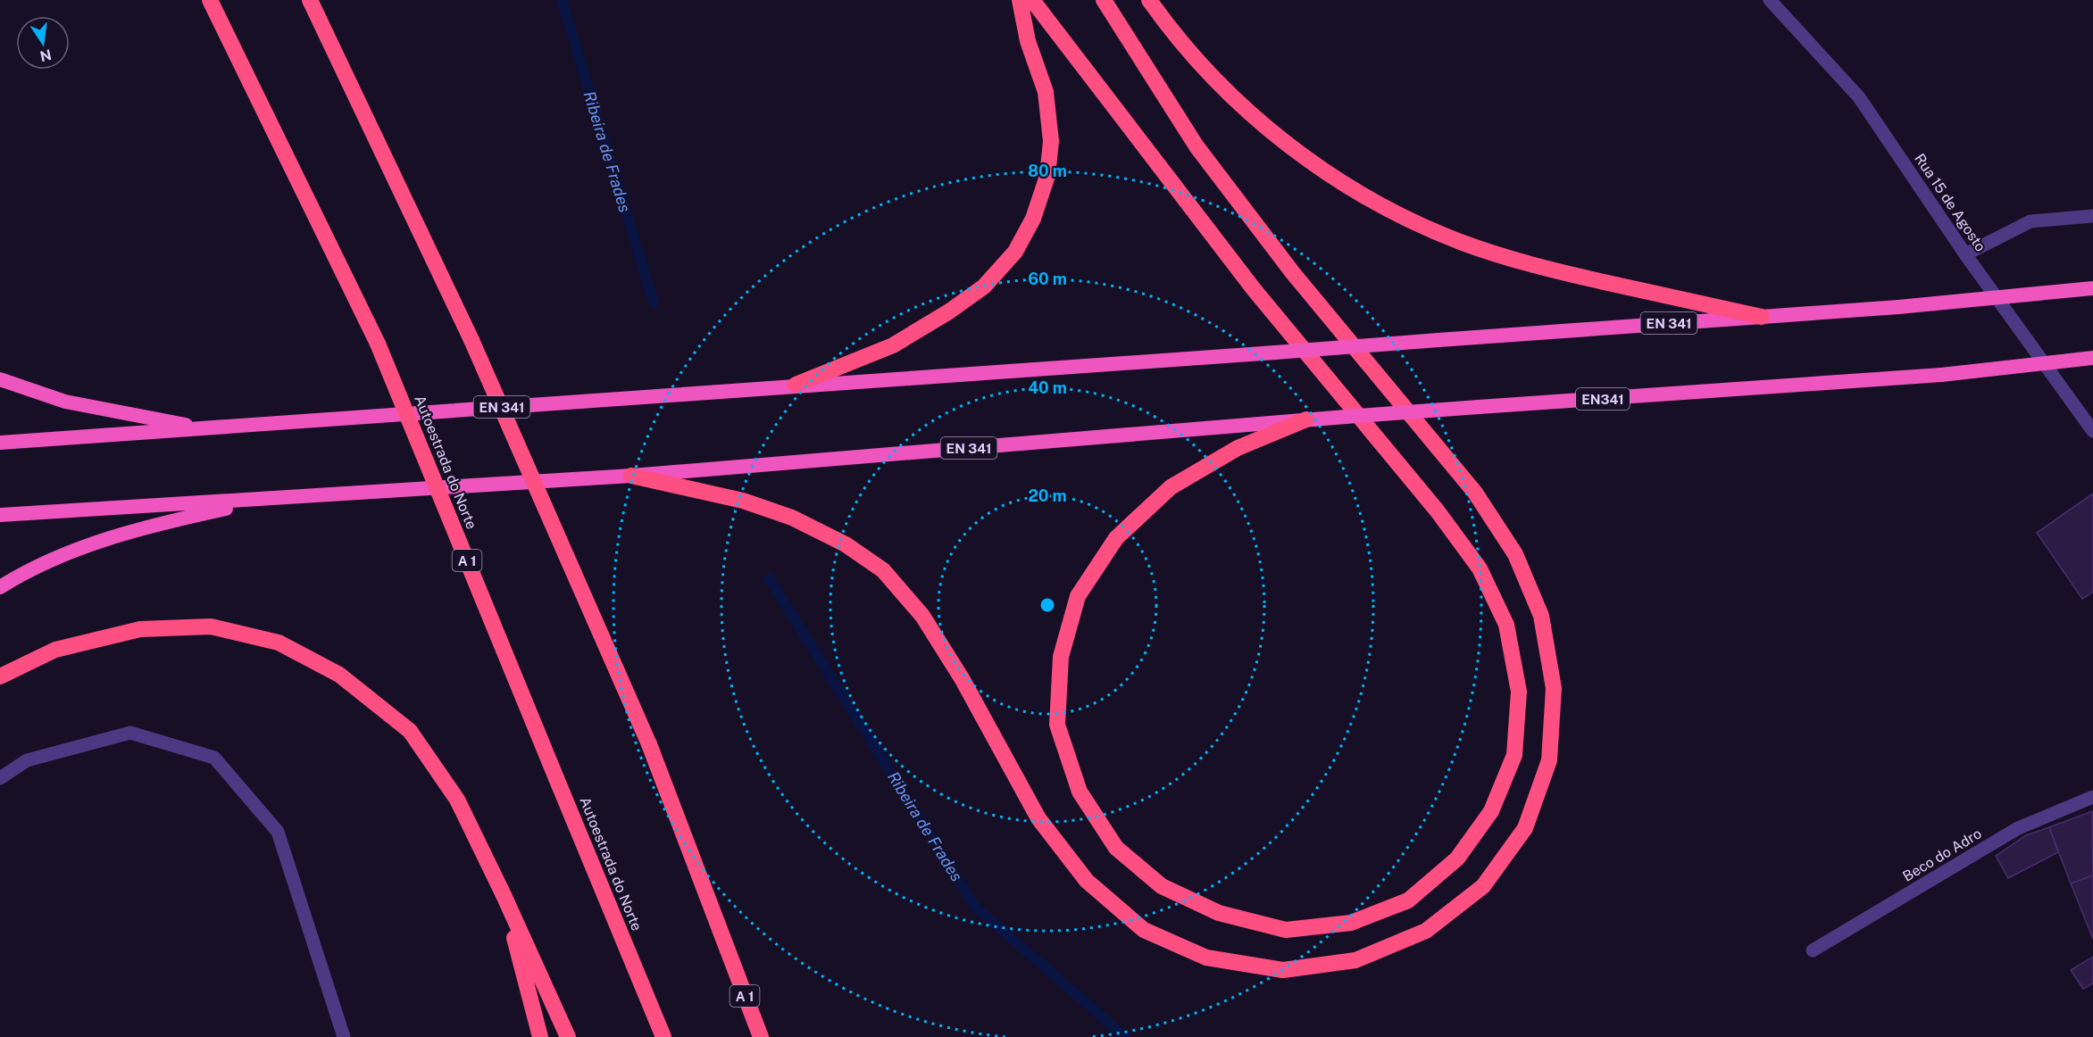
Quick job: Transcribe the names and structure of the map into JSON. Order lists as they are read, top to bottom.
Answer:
{
  "streets": {
    "highway": [
      "EN 341",
      "EN341",
      "Autoestrada do Norte",
      "A 1"
    ],
    "street": ["Rua 15 de Agosto", "Beco do Adro"]
  },
  "crossings": [
    ["EN 341", "EN341"]
  ],
  "water": ["Ribeira de Frades"],
  "north": "bottom",
  "rings": [
    "80 m",
    "60 m",
    "40 m",
    "20 m"
  ]
}
